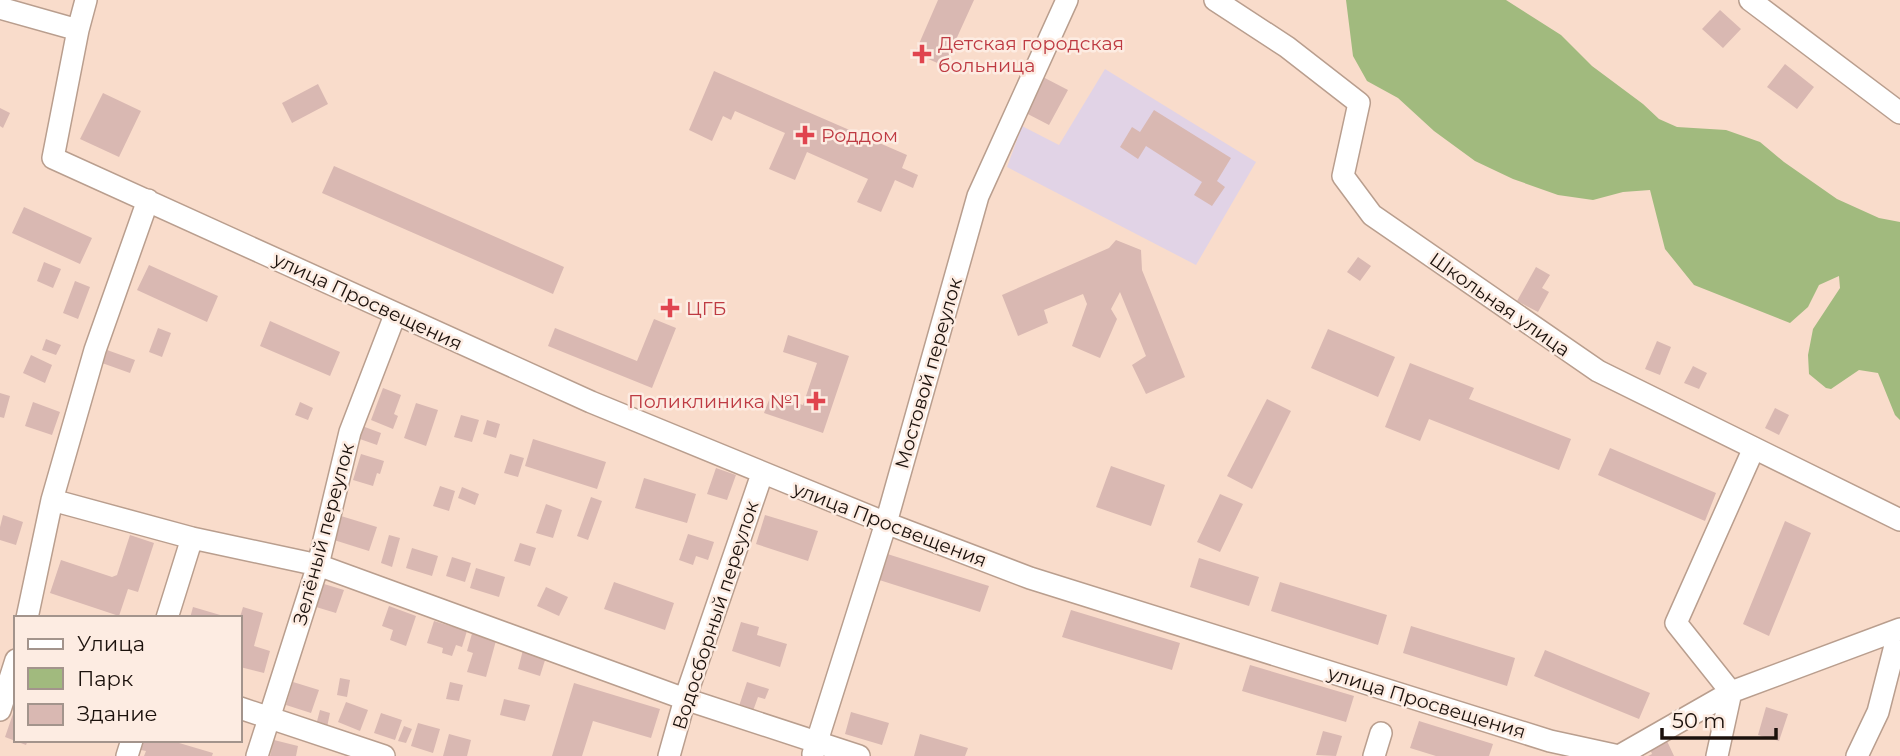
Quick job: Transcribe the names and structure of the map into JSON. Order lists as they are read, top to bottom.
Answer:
{
  "streets": {
    "street": [
      "улица Просвещения",
      "Школьная улица",
      "Мостовой переулок",
      "Зелёный переулок",
      "Водосборный переулок"
    ]
  },
  "crossings": [
    ["улица Просвещения", "Мостовой переулок"],
    ["улица Просвещения", "Зелёный переулок"],
    ["улица Просвещения", "Водосборный переулок"]
  ],
  "places": {
    "health": [
      "Детская городская больница",
      "Роддом",
      "ЦГБ",
      "Поликлиника №1"
    ]
  },
  "legend": ["Улица", "Парк", "Здание"],
  "scale_bar": "50 m"
}
